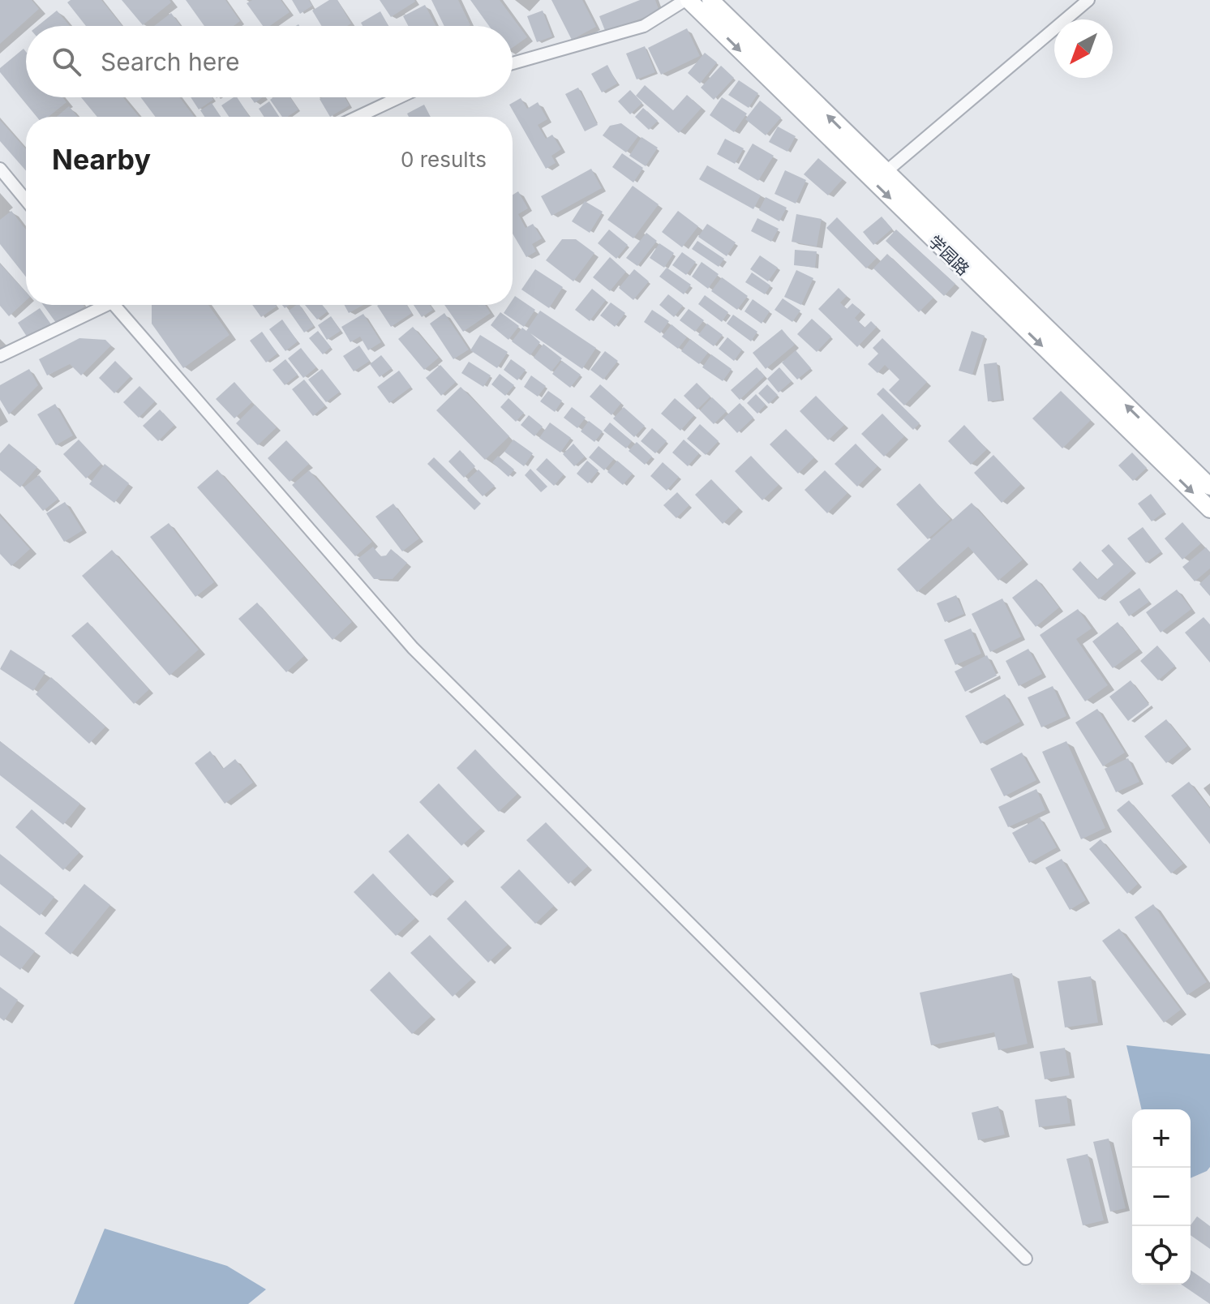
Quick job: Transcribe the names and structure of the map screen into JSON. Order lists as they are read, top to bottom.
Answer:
{
  "streets": {
    "main road": ["学园路"]
  },
  "north": "bottom left",
  "page": {
    "search": "Search here",
    "heading": ["Nearby", "0 results"],
    "map_buttons": ["+", "−"]
  }
}
